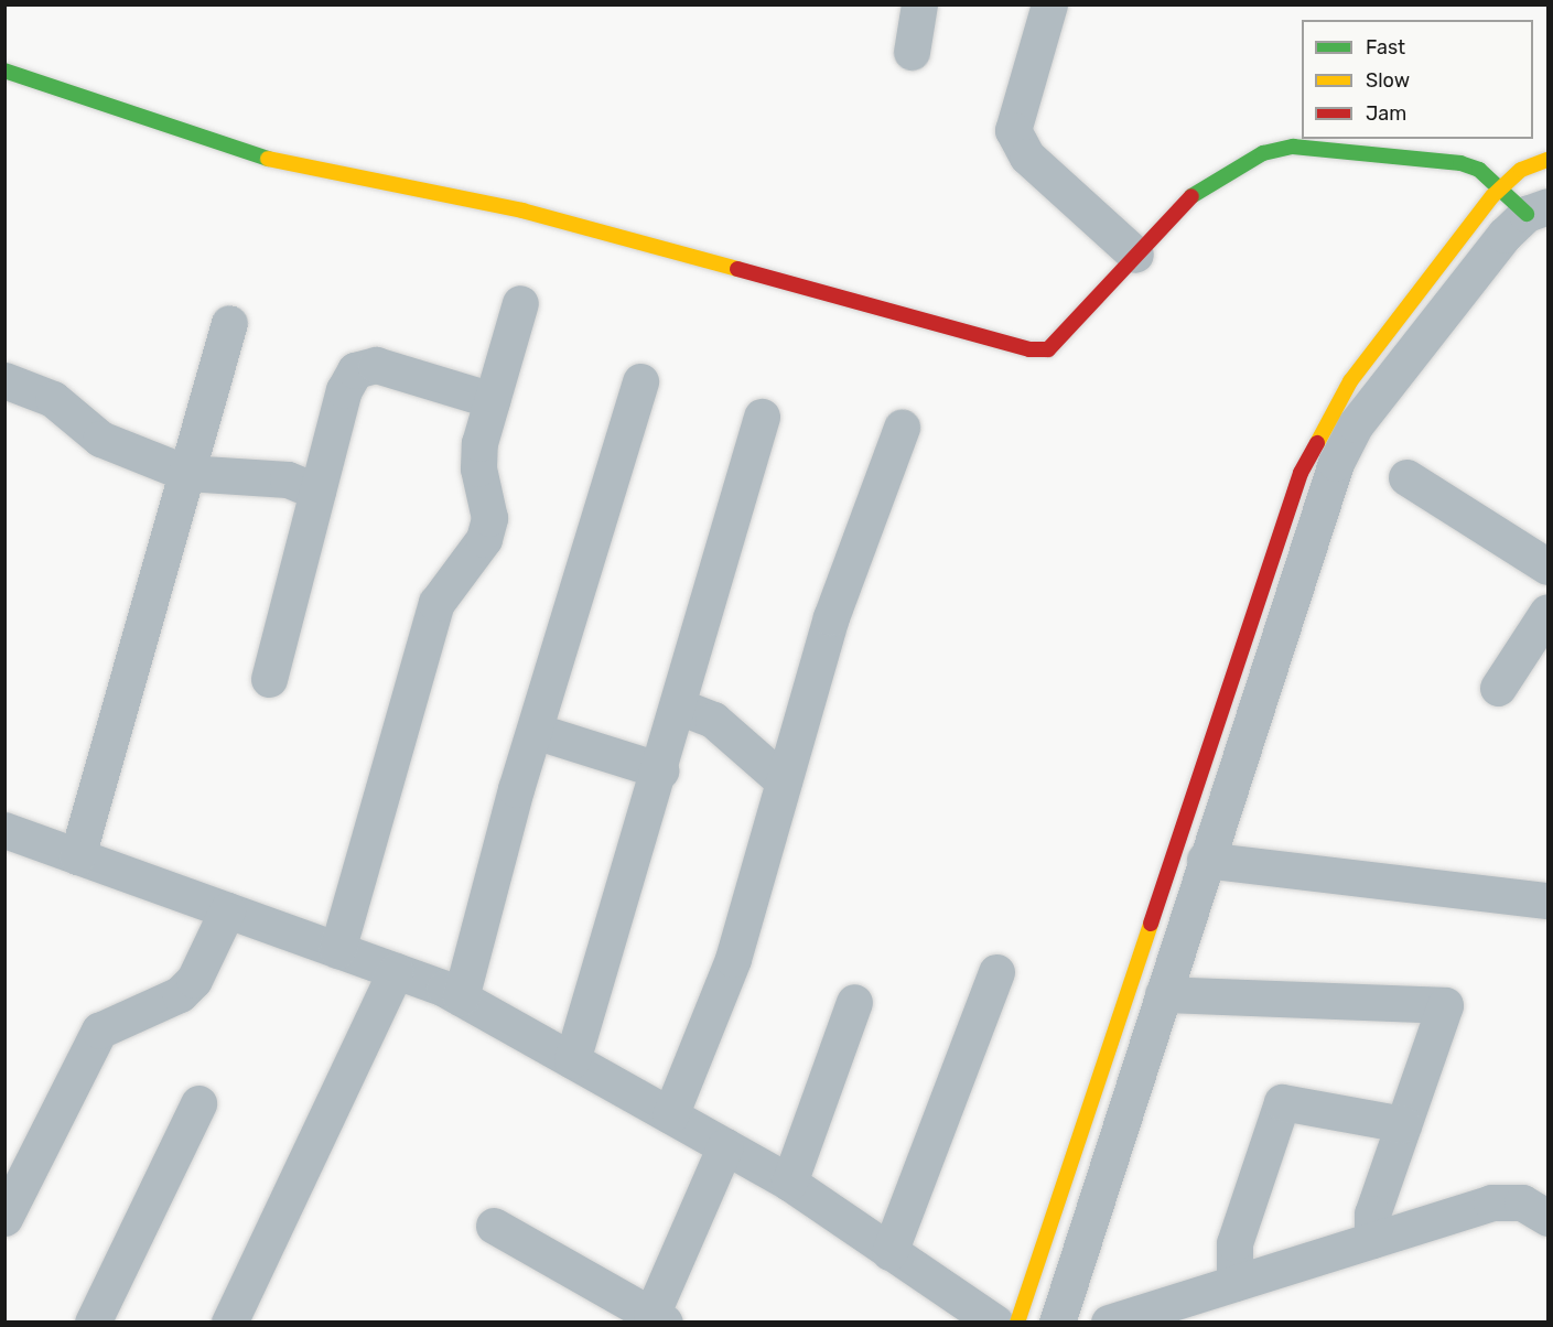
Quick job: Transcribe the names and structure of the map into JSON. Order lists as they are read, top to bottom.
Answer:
{
  "legend": ["Fast", "Slow", "Jam"]
}
